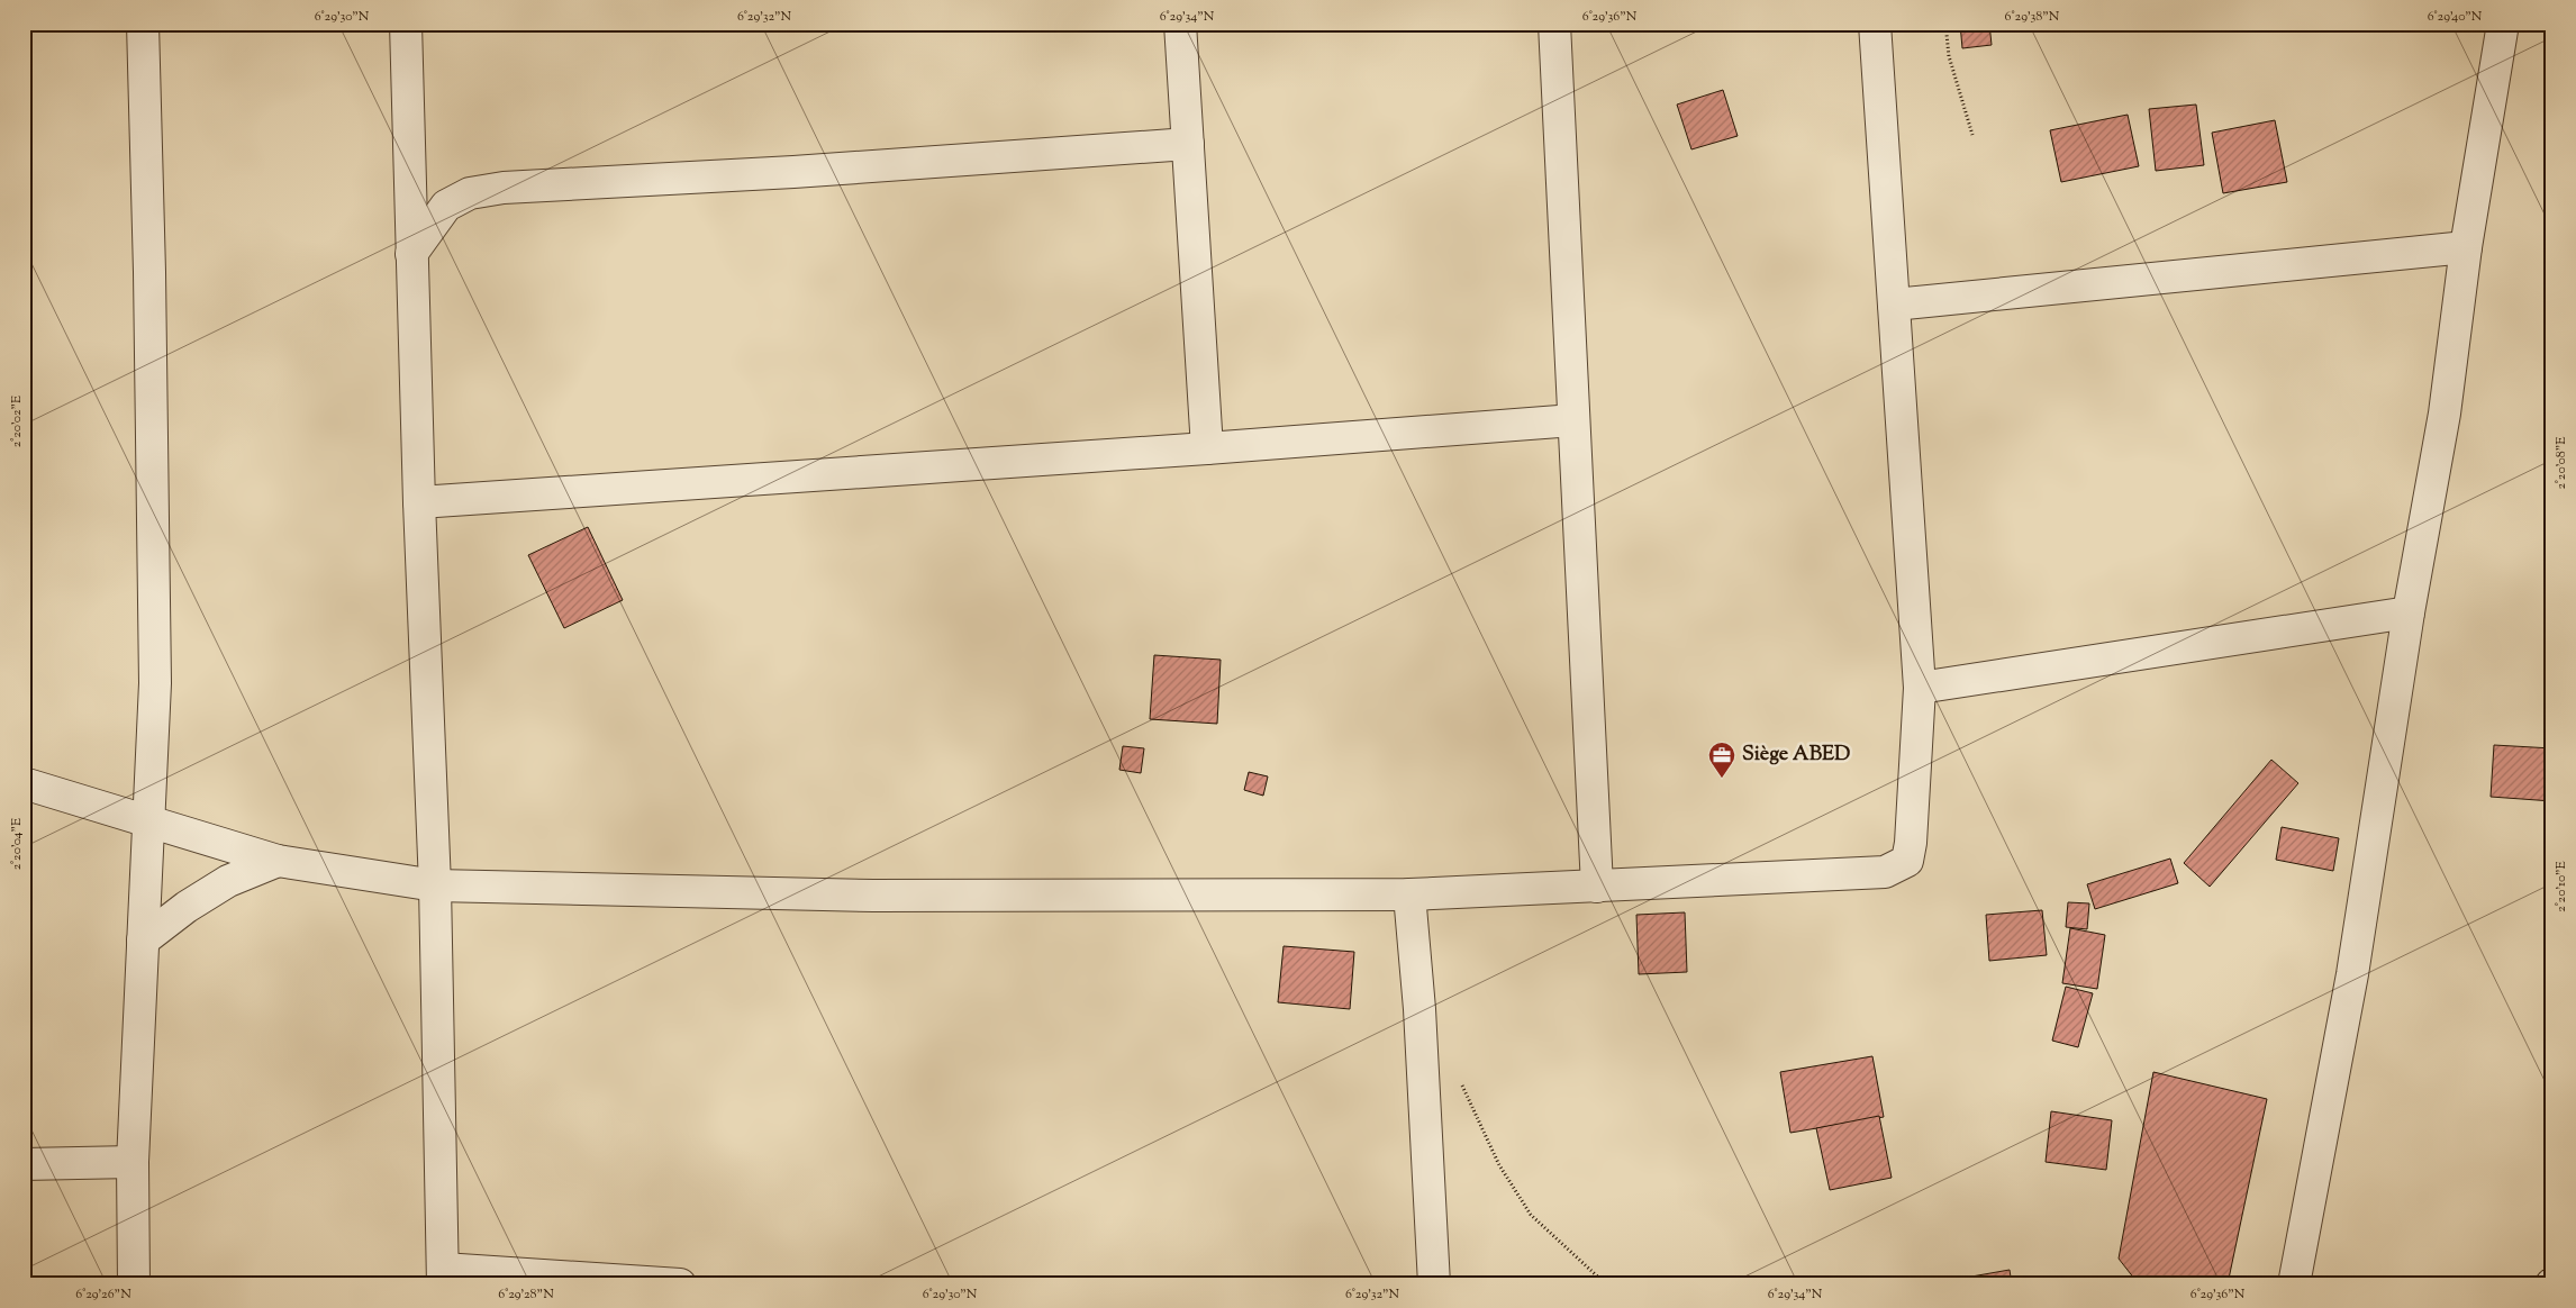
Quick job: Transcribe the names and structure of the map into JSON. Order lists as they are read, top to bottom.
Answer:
{
  "places": {
    "office": ["Siège ABED"]
  },
  "coordinates": [
    "6°29'30\"N",
    "6°29'32\"N",
    "6°29'34\"N",
    "6°29'36\"N",
    "6°29'38\"N",
    "6°29'40\"N",
    "2°20'02\"E",
    "2°20'08\"E",
    "2°20'04\"E",
    "2°20'10\"E",
    "6°29'26\"N",
    "6°29'28\"N"
  ]
}
